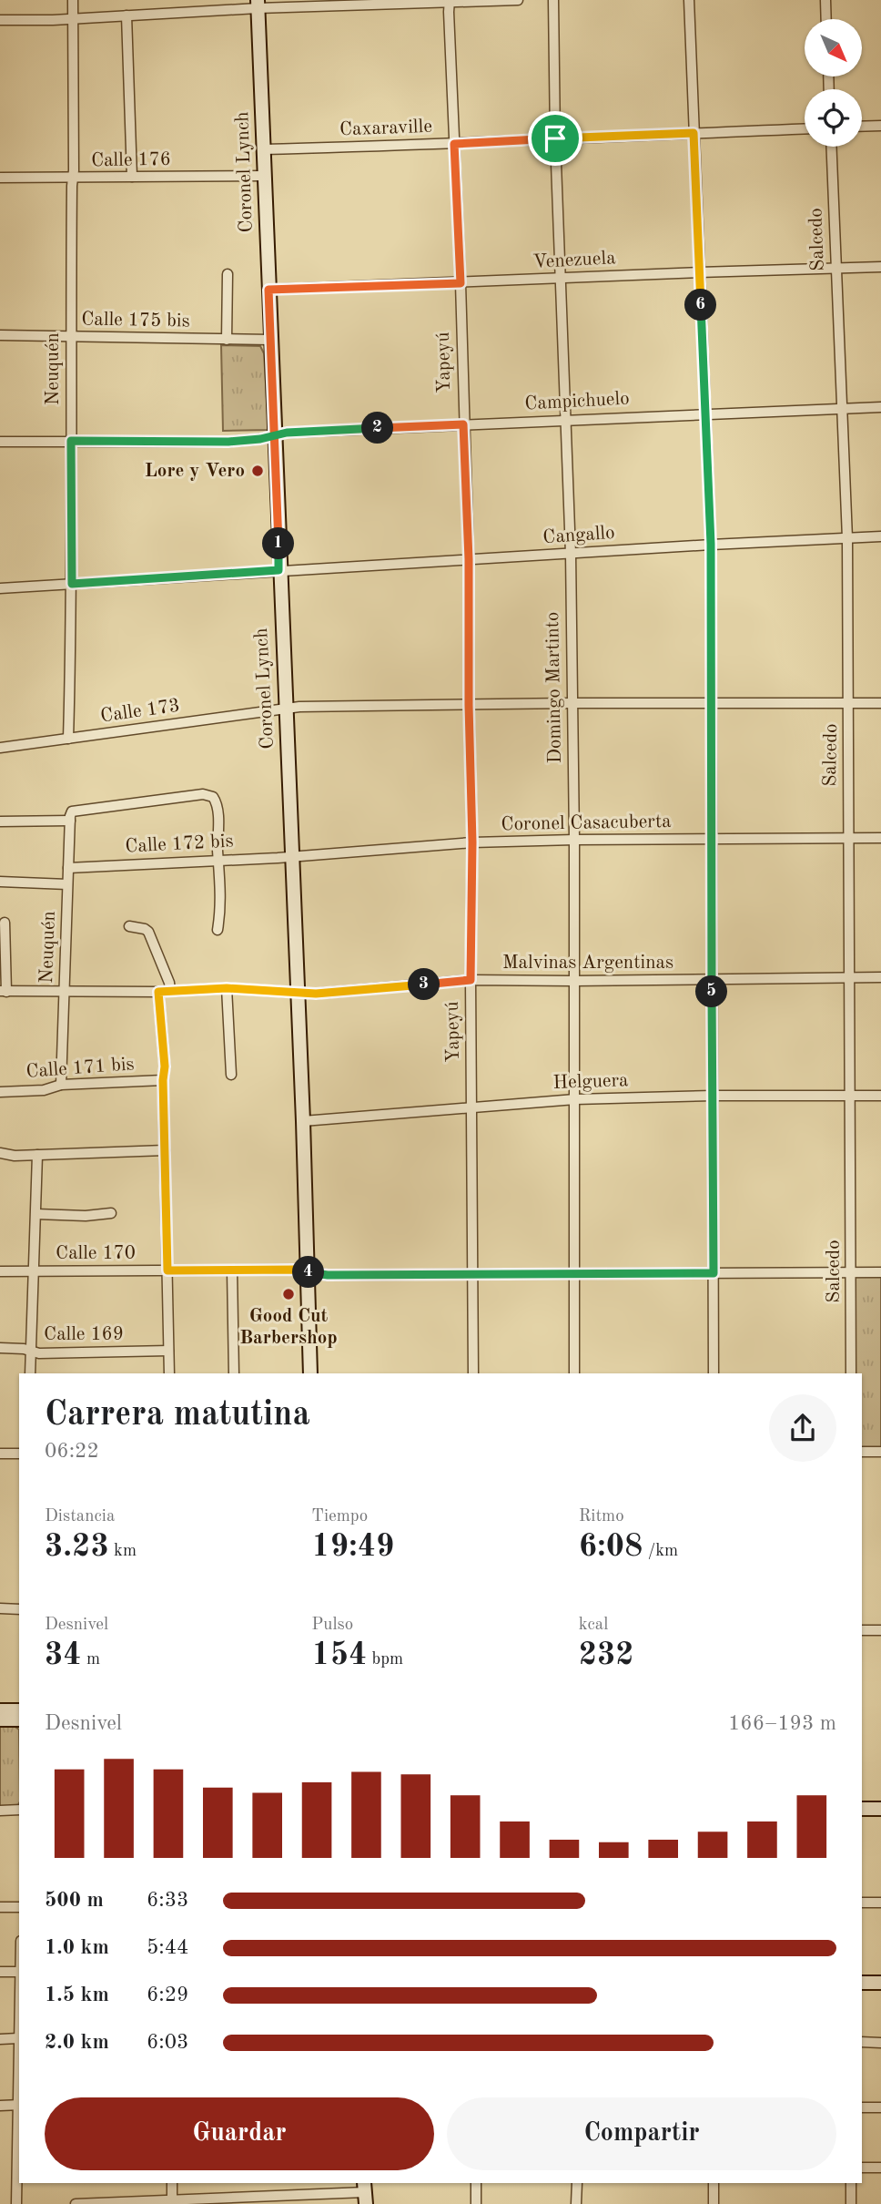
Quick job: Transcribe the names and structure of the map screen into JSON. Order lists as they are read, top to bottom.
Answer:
{
  "streets": {
    "main road": ["Coronel Lynch"],
    "street": [
      "Caxaraville",
      "Calle 176",
      "Salcedo",
      "Venezuela",
      "Calle 175 bis",
      "Yapeyú",
      "Neuquén",
      "Campichuelo",
      "Cangallo",
      "Domingo Martinto",
      "Calle 173",
      "Coronel Casacuberta",
      "Calle 172 bis",
      "Malvinas Argentinas",
      "Calle 171 bis",
      "Helguera",
      "Calle 170",
      "Calle 169"
    ]
  },
  "crossings": [
    ["Caxaraville", "Coronel Lynch"],
    ["Caxaraville", "Yapeyú"],
    ["Caxaraville", "Domingo Martinto"],
    ["Calle 176", "Coronel Lynch"],
    ["Calle 176", "Neuquén"],
    ["Coronel Lynch", "Venezuela"],
    ["Coronel Lynch", "Calle 175 bis"],
    ["Coronel Lynch", "Campichuelo"],
    ["Coronel Lynch", "Cangallo"],
    ["Coronel Lynch", "Calle 173"],
    ["Coronel Lynch", "Coronel Casacuberta"],
    ["Coronel Lynch", "Calle 172 bis"],
    ["Coronel Lynch", "Malvinas Argentinas"],
    ["Coronel Lynch", "Helguera"],
    ["Coronel Lynch", "Calle 170"],
    ["Salcedo", "Venezuela"],
    ["Salcedo", "Campichuelo"],
    ["Salcedo", "Cangallo"],
    ["Salcedo", "Calle 173"],
    ["Salcedo", "Coronel Casacuberta"],
    ["Salcedo", "Malvinas Argentinas"],
    ["Salcedo", "Helguera"],
    ["Salcedo", "Calle 170"],
    ["Venezuela", "Yapeyú"],
    ["Venezuela", "Domingo Martinto"],
    ["Calle 175 bis", "Neuquén"],
    ["Yapeyú", "Campichuelo"],
    ["Yapeyú", "Cangallo"],
    ["Yapeyú", "Calle 173"],
    ["Yapeyú", "Coronel Casacuberta"],
    ["Yapeyú", "Malvinas Argentinas"],
    ["Yapeyú", "Helguera"],
    ["Yapeyú", "Calle 170"],
    ["Neuquén", "Campichuelo"],
    ["Neuquén", "Cangallo"],
    ["Neuquén", "Calle 173"],
    ["Neuquén", "Calle 172 bis"],
    ["Neuquén", "Malvinas Argentinas"],
    ["Neuquén", "Calle 171 bis"],
    ["Campichuelo", "Domingo Martinto"],
    ["Cangallo", "Domingo Martinto"],
    ["Domingo Martinto", "Calle 173"],
    ["Domingo Martinto", "Coronel Casacuberta"],
    ["Domingo Martinto", "Malvinas Argentinas"],
    ["Domingo Martinto", "Helguera"],
    ["Domingo Martinto", "Calle 170"],
    ["Coronel Casacuberta", "Calle 172 bis"]
  ],
  "places": ["Lore y Vero", "Good Cut Barbershop"],
  "north": "bottom right",
  "page": {
    "pins": [
      "6",
      "2",
      "1",
      "3",
      "5",
      "4"
    ],
    "heading": ["Carrera matutina", "06:22"],
    "stats": [
      ["Distancia", "3.23 km"],
      ["Tiempo", "19:49"],
      ["Ritmo", "6:08 /km"],
      ["Desnivel", "34 m"],
      ["Pulso", "154 bpm"],
      ["kcal", "232"]
    ],
    "chart": ["Desnivel", "166–193 m"],
    "list": [
      {
        "name": "500 m",
        "note": "6:33"
      },
      {
        "name": "1.0 km",
        "note": "5:44"
      },
      {
        "name": "1.5 km",
        "note": "6:29"
      },
      {
        "name": "2.0 km",
        "note": "6:03"
      }
    ],
    "buttons": ["Guardar", "Compartir"]
  }
}
